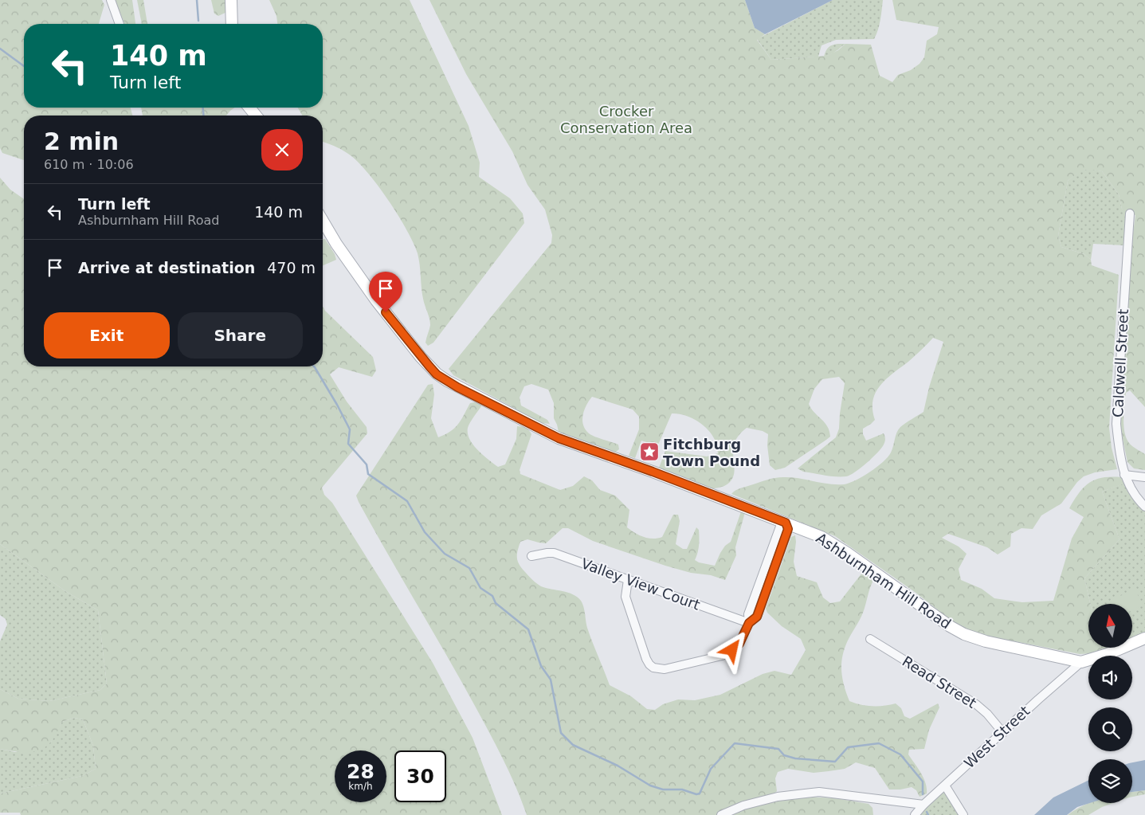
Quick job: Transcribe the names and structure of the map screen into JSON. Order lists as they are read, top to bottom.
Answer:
{
  "streets": {
    "street": [
      "Caldwell Street",
      "Ashburnham Hill Road",
      "Valley View Court",
      "Read Street",
      "West Street"
    ]
  },
  "crossings": [
    ["Ashburnham Hill Road", "West Street"],
    ["Read Street", "West Street"]
  ],
  "parks": ["Crocker Conservation Area"],
  "places": {
    "place": ["Fitchburg Town Pound"]
  },
  "north": "top",
  "page": {
    "turn": ["140 m", "Turn left"],
    "heading": ["2 min", "610 m · 10:06"],
    "list": [
      {
        "name": "Turn left",
        "note": "Ashburnham Hill Road",
        "value": "140 m"
      },
      {
        "name": "Arrive at destination",
        "value": "470 m"
      }
    ],
    "buttons": ["Exit", "Share"],
    "speed": "28 km/h",
    "limit": "30"
  }
}
